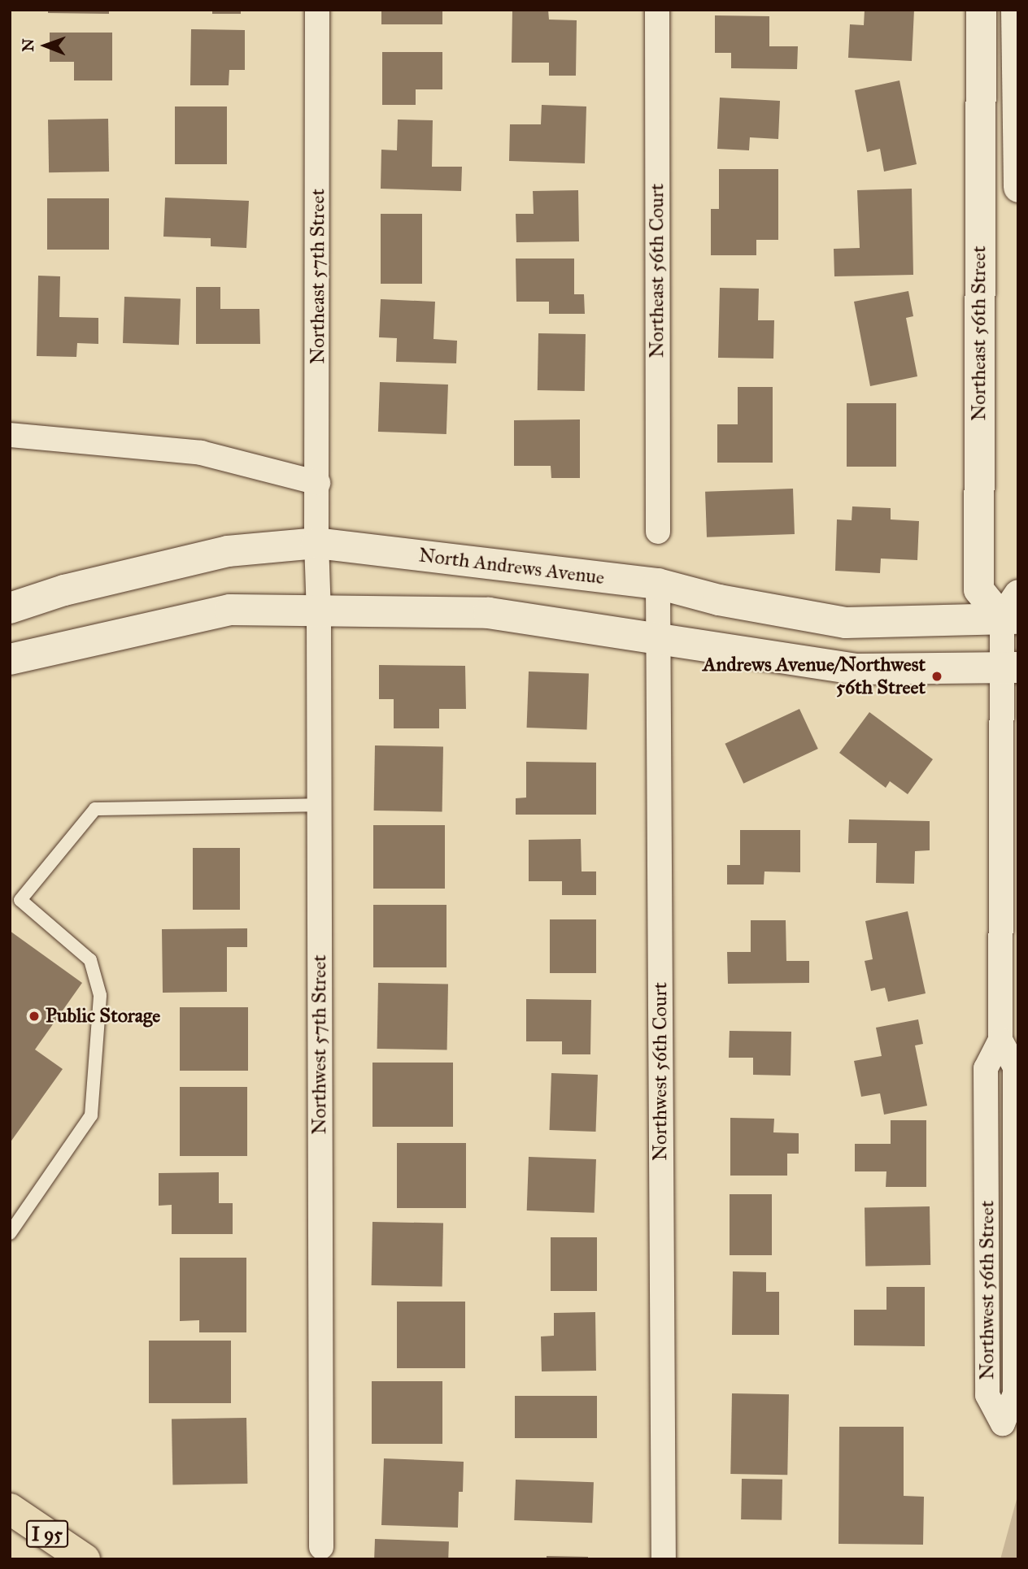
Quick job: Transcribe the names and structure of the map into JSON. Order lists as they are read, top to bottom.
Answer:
{
  "streets": {
    "highway": ["I 95"],
    "main road": ["North Andrews Avenue"],
    "street": [
      "Northeast 56th Court",
      "Northeast 57th Street",
      "Northeast 56th Street",
      "Northwest 57th Street",
      "Northwest 56th Court",
      "Northwest 56th Street"
    ]
  },
  "crossings": [
    ["Northeast 57th Street", "North Andrews Avenue"],
    ["Northeast 57th Street", "Northwest 57th Street"],
    ["Northeast 56th Street", "North Andrews Avenue"],
    ["Northeast 56th Street", "Northwest 56th Street"],
    ["North Andrews Avenue", "Northwest 57th Street"],
    ["North Andrews Avenue", "Northwest 56th Court"],
    ["North Andrews Avenue", "Northwest 56th Street"]
  ],
  "places": ["Andrews Avenue/Northwest 56th Street", "Public Storage"],
  "north": "left"
}
